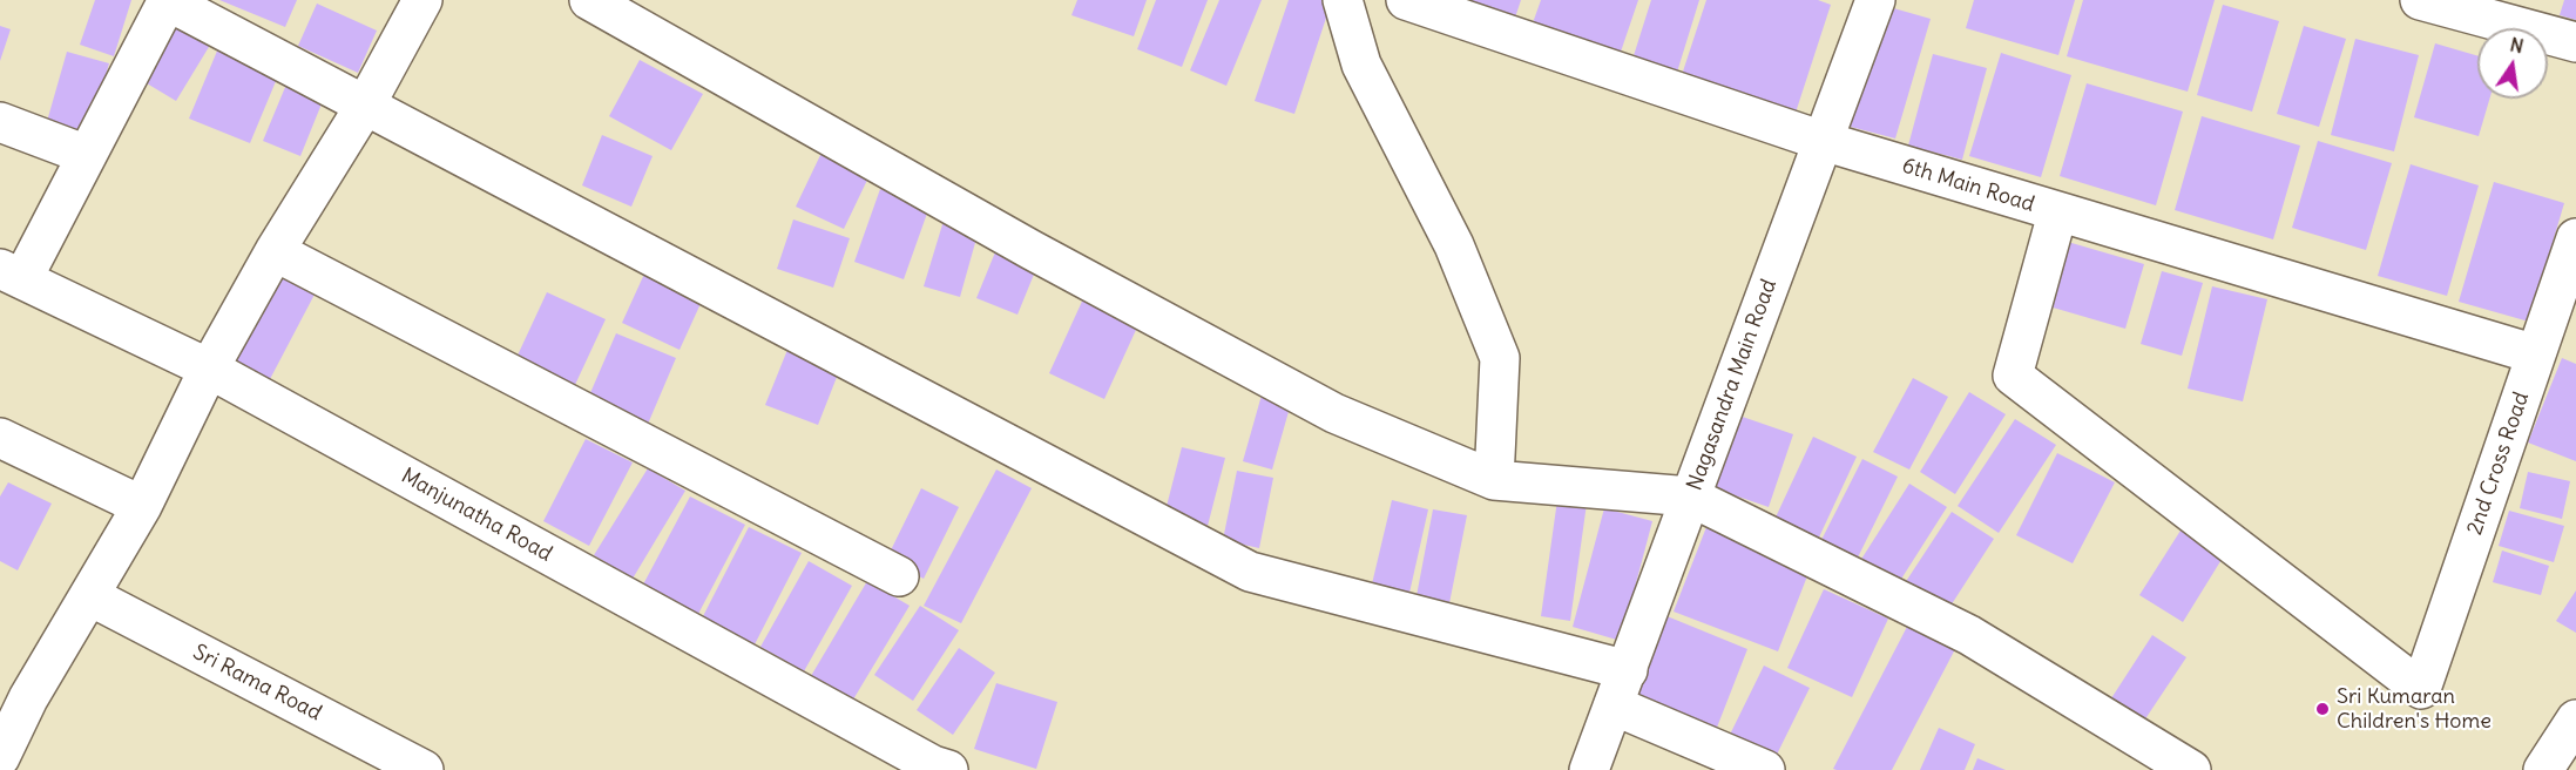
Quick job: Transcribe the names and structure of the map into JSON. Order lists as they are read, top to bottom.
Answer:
{
  "streets": {
    "street": [
      "6th Main Road",
      "Nagasandra Main Road",
      "2nd Cross Road",
      "Manjunatha Road",
      "Sri Rama Road"
    ]
  },
  "crossings": [
    ["6th Main Road", "Nagasandra Main Road"],
    ["6th Main Road", "2nd Cross Road"]
  ],
  "places": ["Sri Kumaran Children's Home"],
  "north": "top"
}
